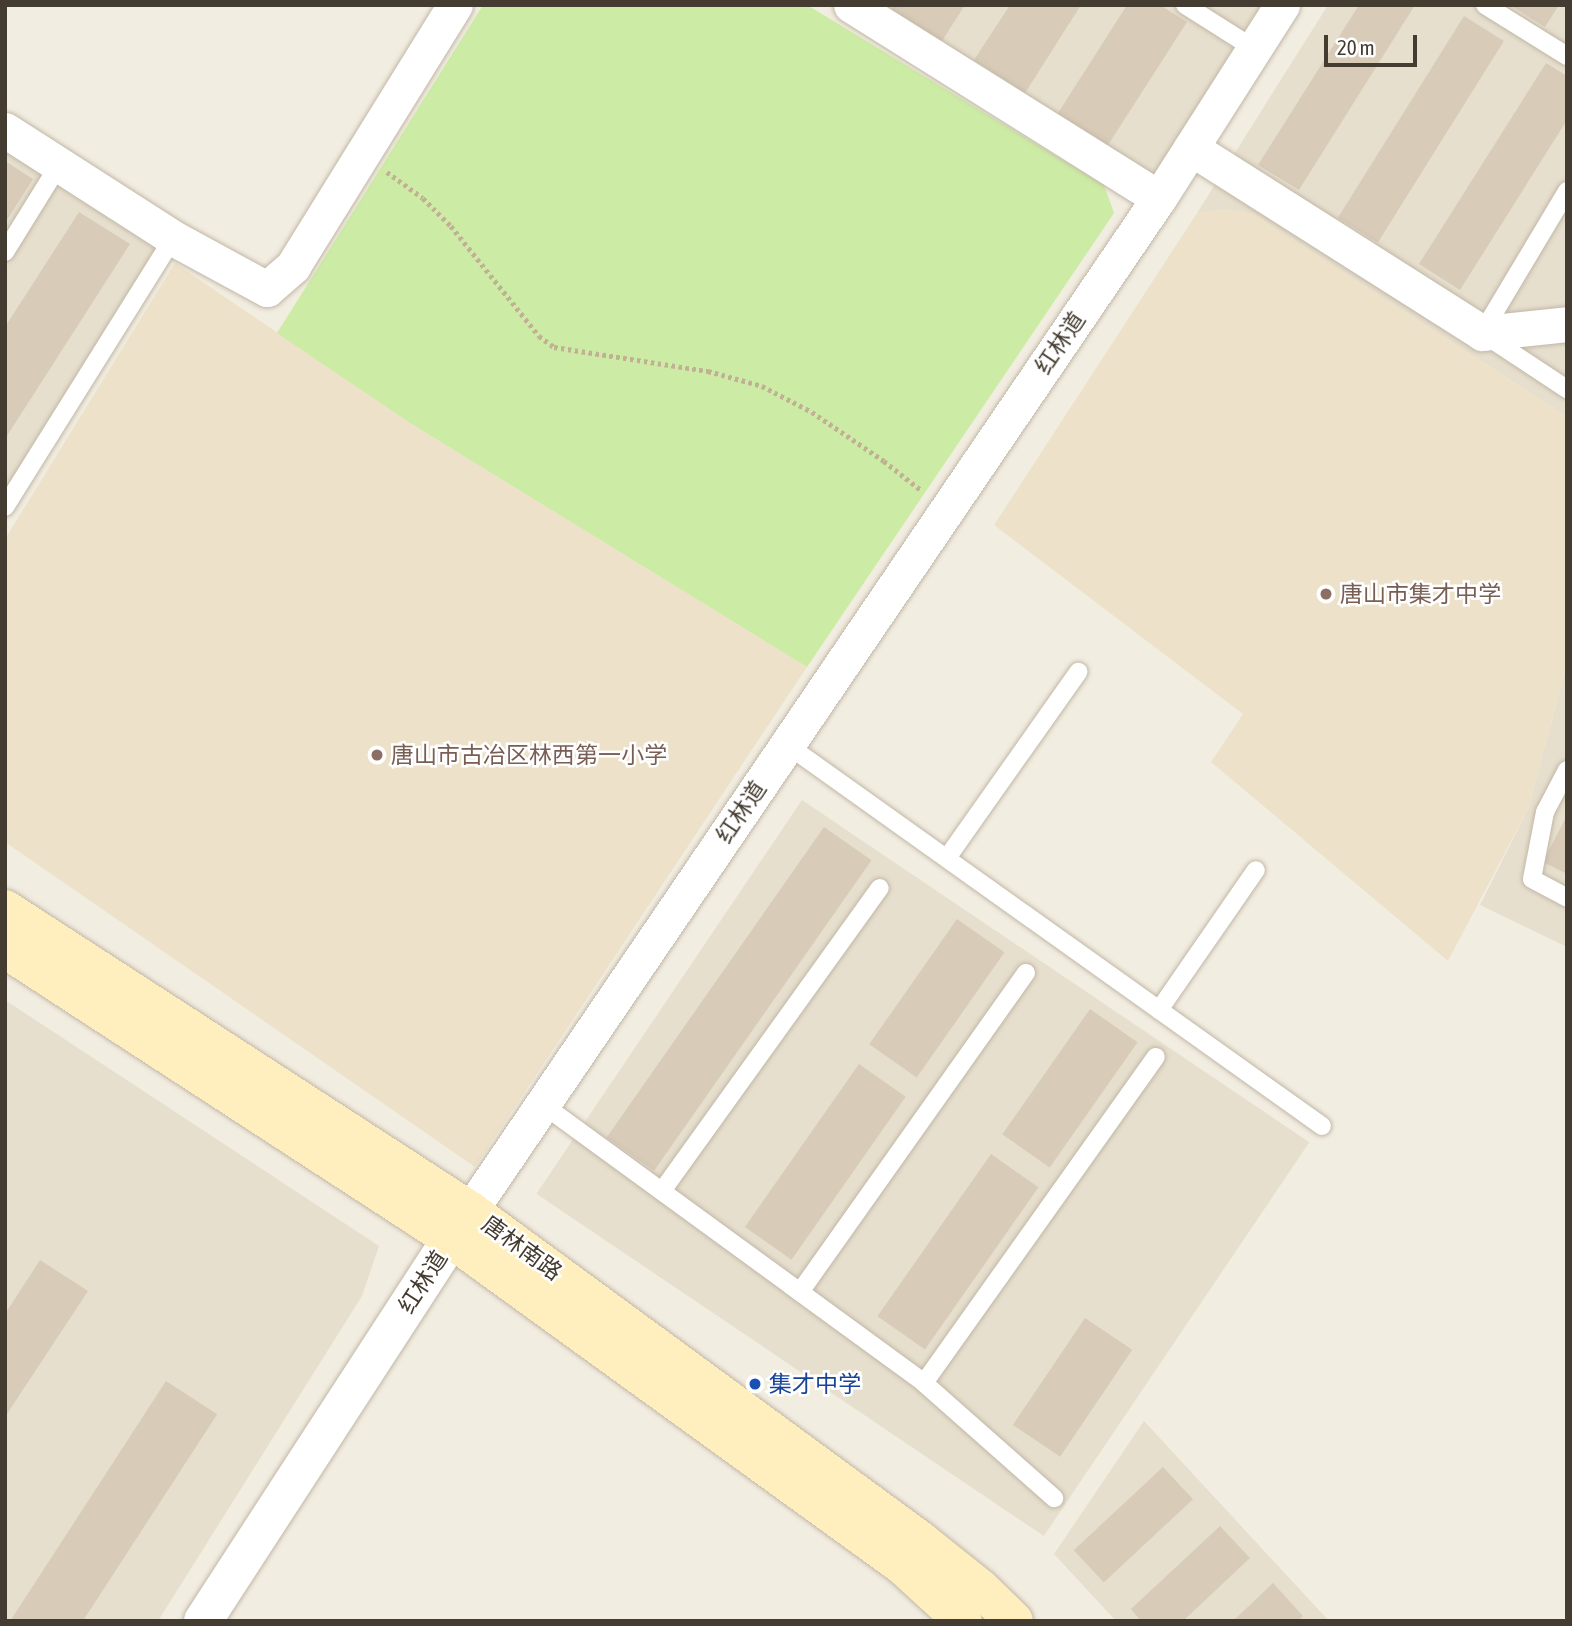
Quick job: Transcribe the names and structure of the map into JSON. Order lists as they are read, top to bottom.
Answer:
{
  "streets": {
    "main road": ["唐林南路"],
    "street": ["红林道"]
  },
  "crossings": [
    ["红林道", "唐林南路"]
  ],
  "places": ["唐山市集才中学", "唐山市古冶区林西第一小学", "集才中学"],
  "scale_bar": "20 m"
}
